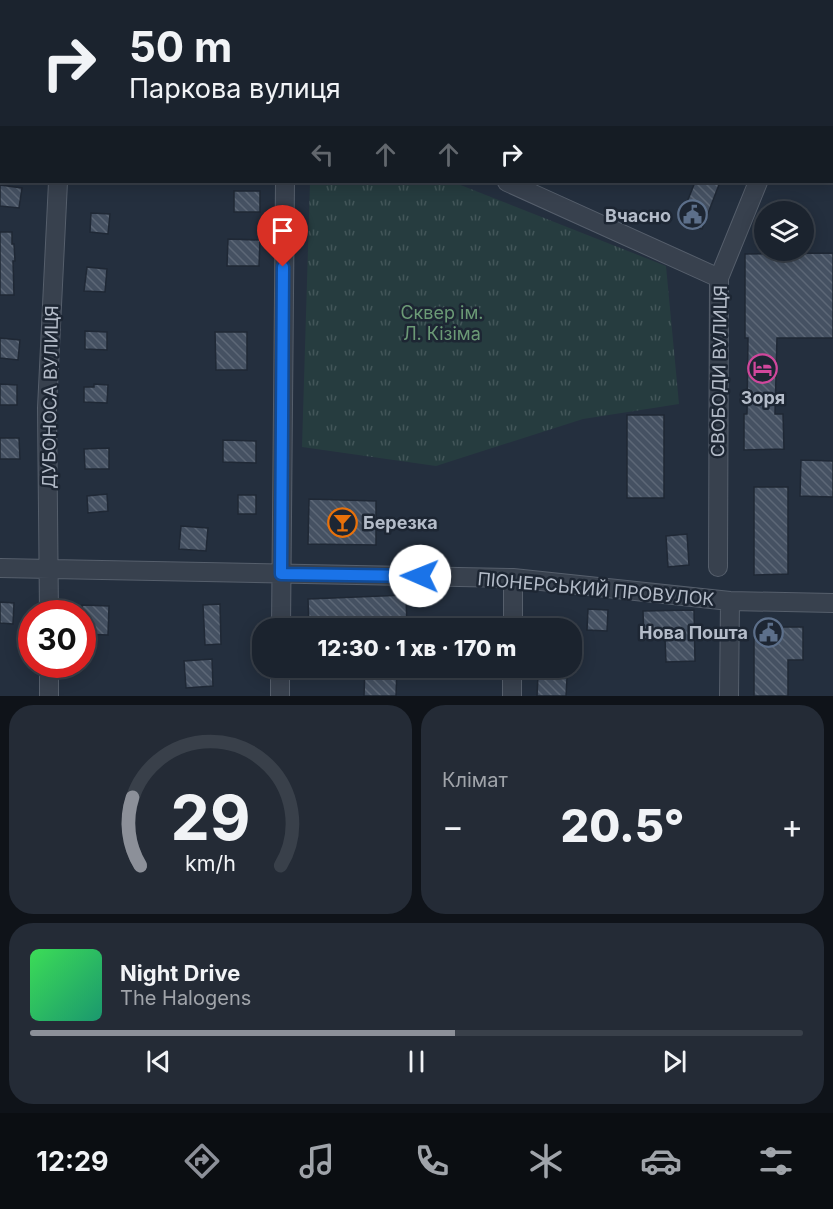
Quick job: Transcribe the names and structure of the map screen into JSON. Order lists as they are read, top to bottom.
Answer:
{
  "streets": {
    "street": ["СВОБОДИ ВУЛИЦЯ", "ДУБОНОСА ВУЛИЦЯ", "ПІОНЕРСЬКИЙ ПРОВУЛОК"]
  },
  "crossings": [
    ["ДУБОНОСА ВУЛИЦЯ", "ПІОНЕРСЬКИЙ ПРОВУЛОК"]
  ],
  "parks": ["Сквер ім. Л. Кізіма"],
  "places": {
    "public building": ["Вчасно", "Нова Пошта"],
    "hotel": ["Зоря"],
    "bar": ["Березка"]
  },
  "page": {
    "turn": ["50 m", "Паркова вулиця"],
    "limit": "30",
    "trip": "12:30 · 1 хв · 170 m",
    "tile": "Клімат",
    "heat": ["−", "20.5°", "+"],
    "song": ["Night Drive", "The Halogens"],
    "tabs": "12:29",
    "gauge": ["29", "km/h"]
  }
}
